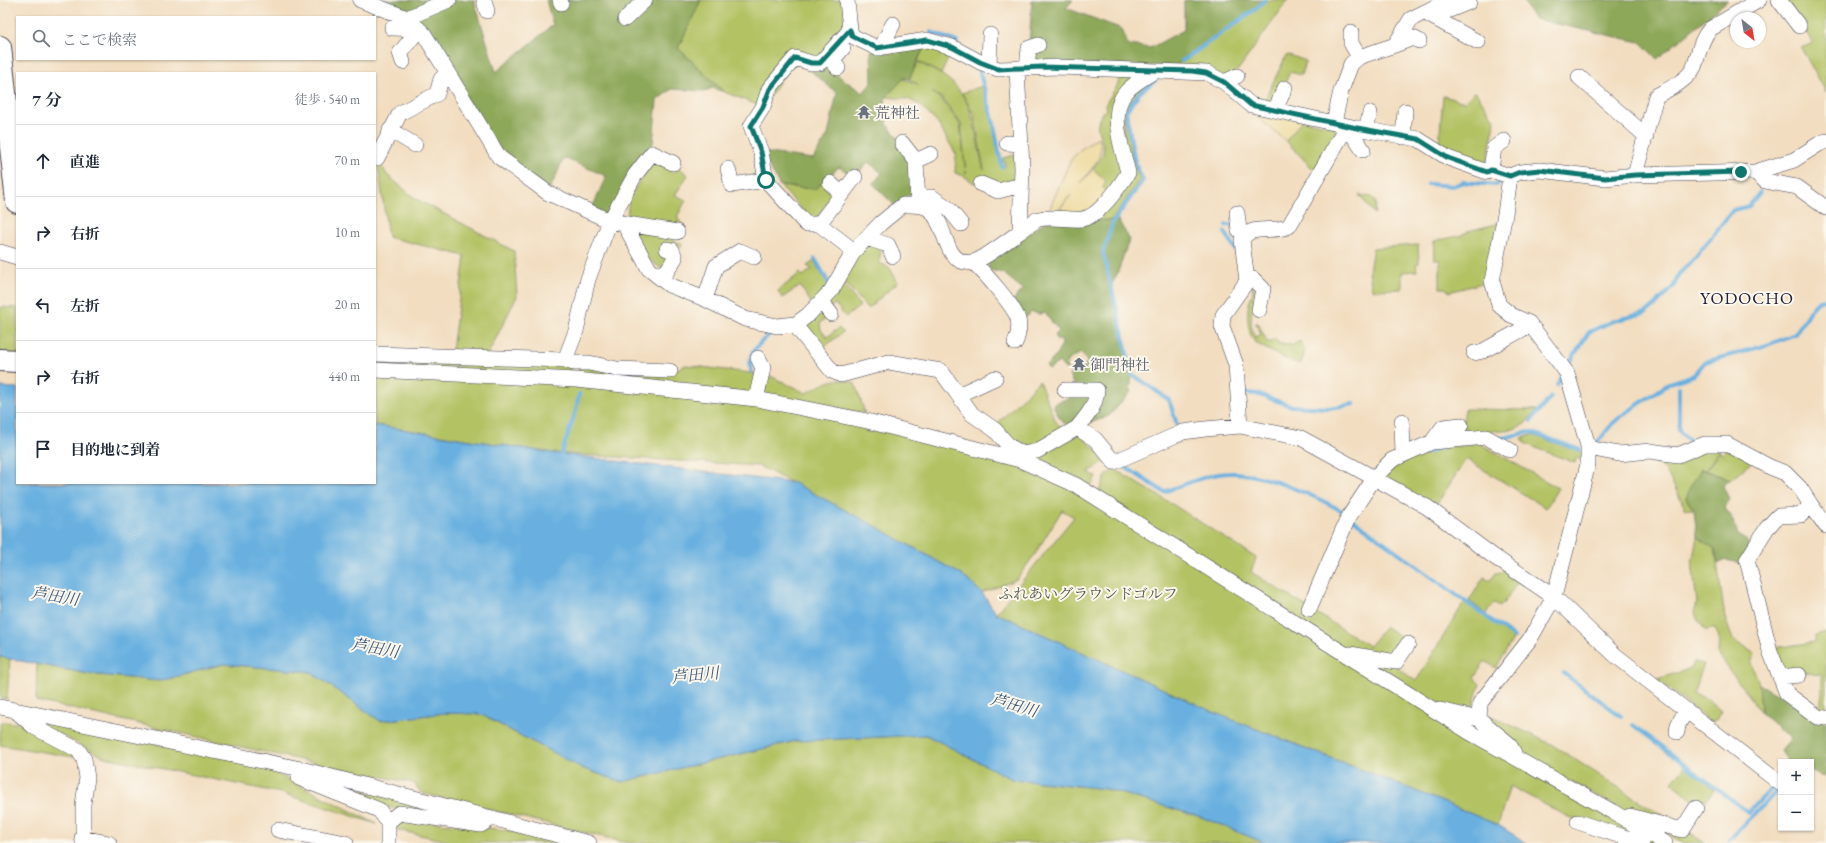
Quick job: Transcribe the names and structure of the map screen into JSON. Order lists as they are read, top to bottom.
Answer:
{
  "districts": ["YODOCHO"],
  "water": ["芦田川"],
  "parks": ["ふれあいグラウンドゴルフ"],
  "places": {
    "temple": ["荒神社", "御門神社"]
  },
  "north": "bottom right",
  "page": {
    "search": "ここで検索",
    "heading": ["7 分", "徒歩 · 540 m"],
    "list": [
      ["直進", "70 m"],
      ["右折", "10 m"],
      ["左折", "20 m"],
      ["右折", "440 m"],
      "目的地に到着"
    ],
    "map_buttons": ["+", "−"]
  }
}
